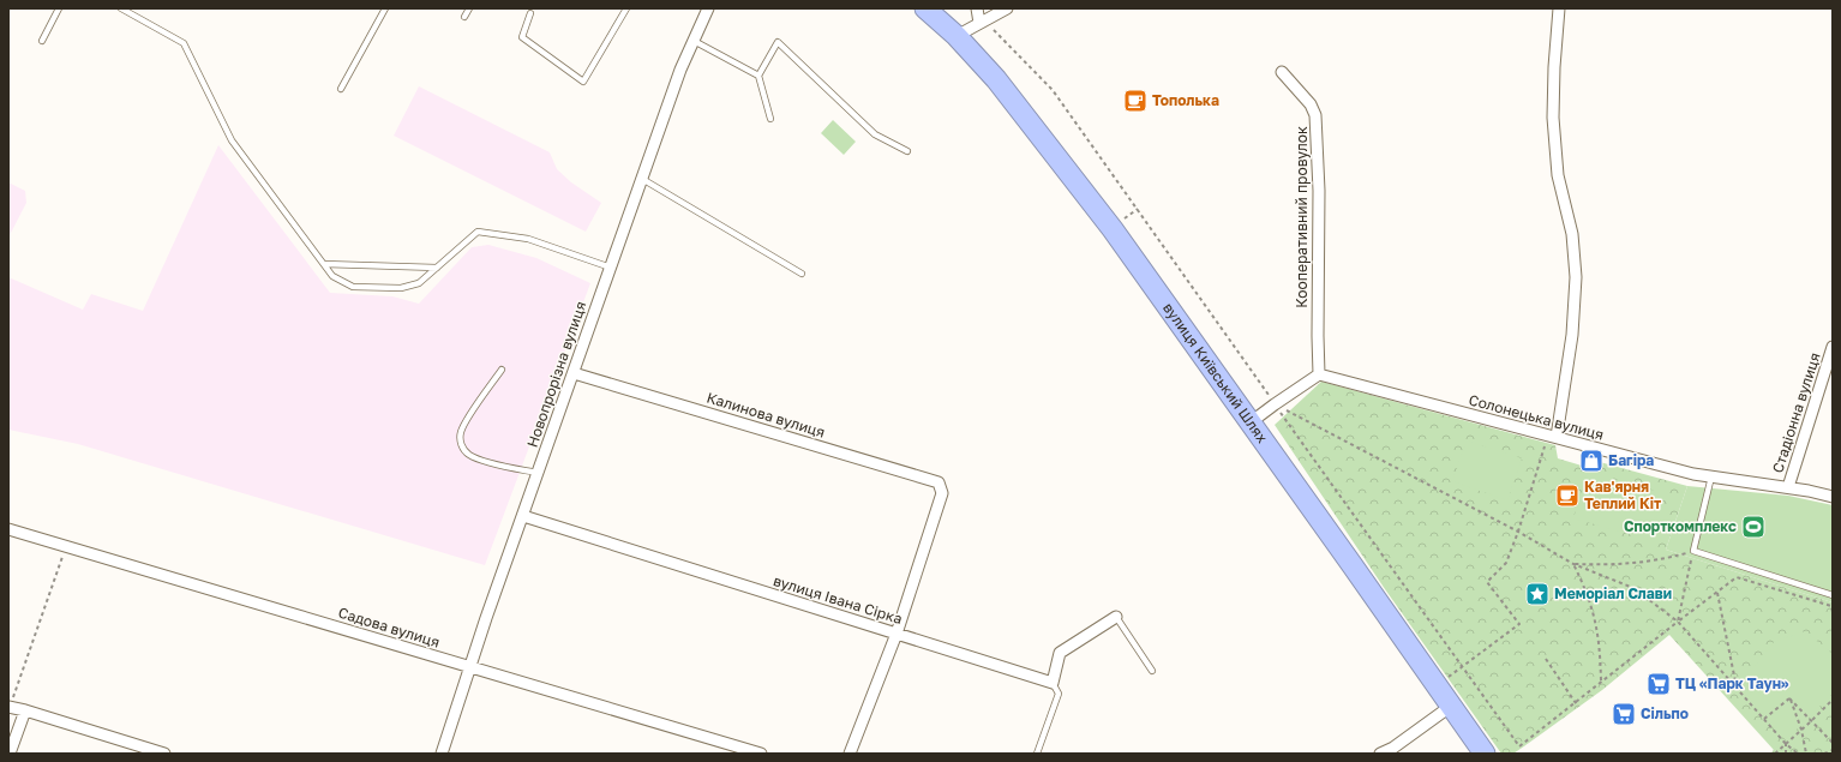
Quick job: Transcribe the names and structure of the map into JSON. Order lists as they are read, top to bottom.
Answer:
{
  "streets": {
    "highway": ["вулиця Київський Шлях"],
    "street": [
      "Кооперативний провулок",
      "Новопрорізна вулиця",
      "Стадіонна вулиця",
      "Калинова вулиця",
      "Солонецька вулиця",
      "вулиця Івана Сірка",
      "Садова вулиця"
    ]
  },
  "crossings": [
    ["Кооперативний провулок", "Солонецька вулиця"],
    ["Новопрорізна вулиця", "Калинова вулиця"],
    ["Новопрорізна вулиця", "вулиця Івана Сірка"],
    ["Новопрорізна вулиця", "Садова вулиця"],
    ["Стадіонна вулиця", "Солонецька вулиця"],
    ["Калинова вулиця", "вулиця Івана Сірка"]
  ],
  "places": {
    "cafe": ["Тополька", "Кав'ярня Теплий Кіт"],
    "shop": ["Багіра"],
    "sports": ["Спорткомплекс"],
    "place": ["Mеморіал Слави"],
    "supermarket": ["ТЦ «Парк Таун»", "Сільпо"]
  }
}
